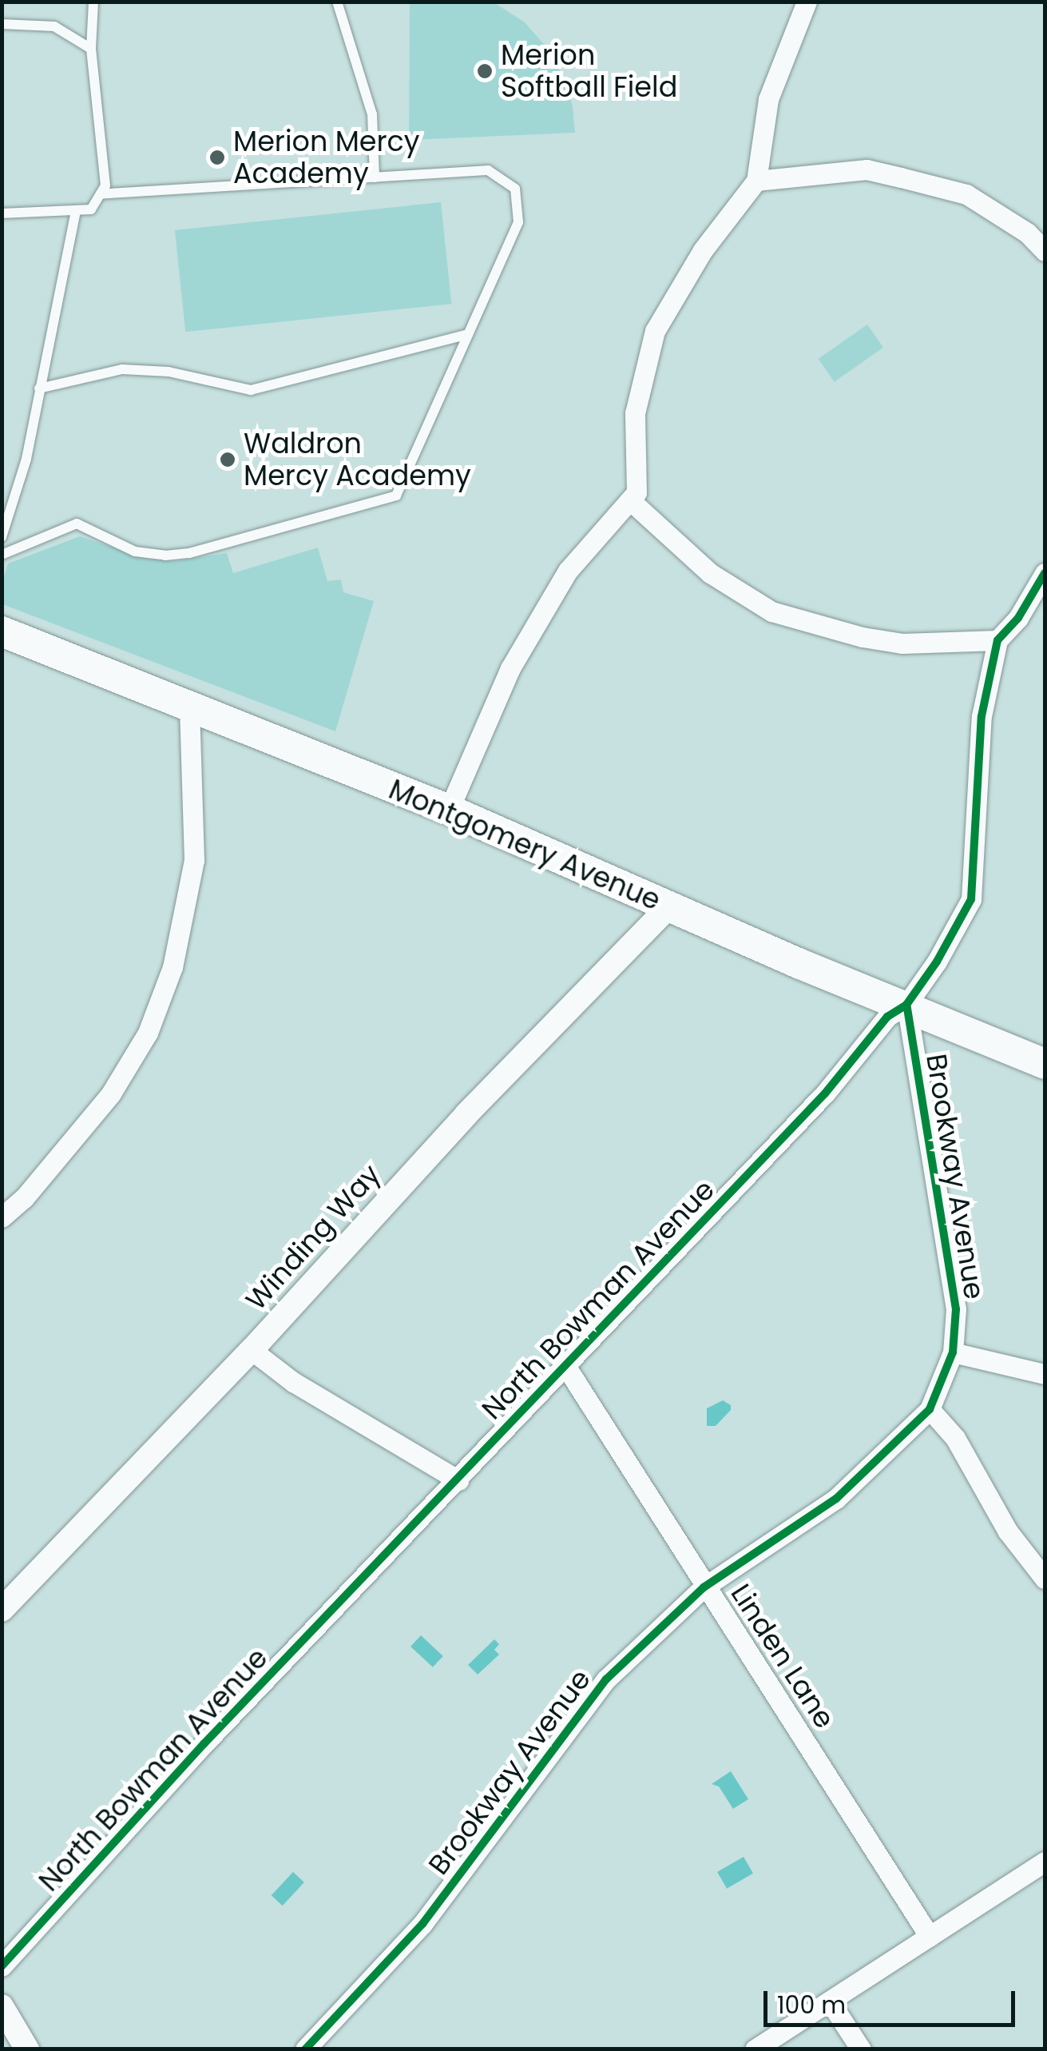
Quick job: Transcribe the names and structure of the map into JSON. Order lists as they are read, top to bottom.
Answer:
{
  "streets": {
    "main road": ["Montgomery Avenue"],
    "street": [
      "Brookway Avenue",
      "Winding Way",
      "North Bowman Avenue",
      "Linden Lane"
    ]
  },
  "crossings": [
    ["Montgomery Avenue", "Brookway Avenue"],
    ["Montgomery Avenue", "Winding Way"],
    ["Montgomery Avenue", "North Bowman Avenue"],
    ["Brookway Avenue", "North Bowman Avenue"],
    ["Brookway Avenue", "Linden Lane"],
    ["North Bowman Avenue", "Linden Lane"]
  ],
  "places": ["Merion Softball Field", "Merion Mercy Academy", "Waldron Mercy Academy"],
  "scale_bar": "100 m"
}
